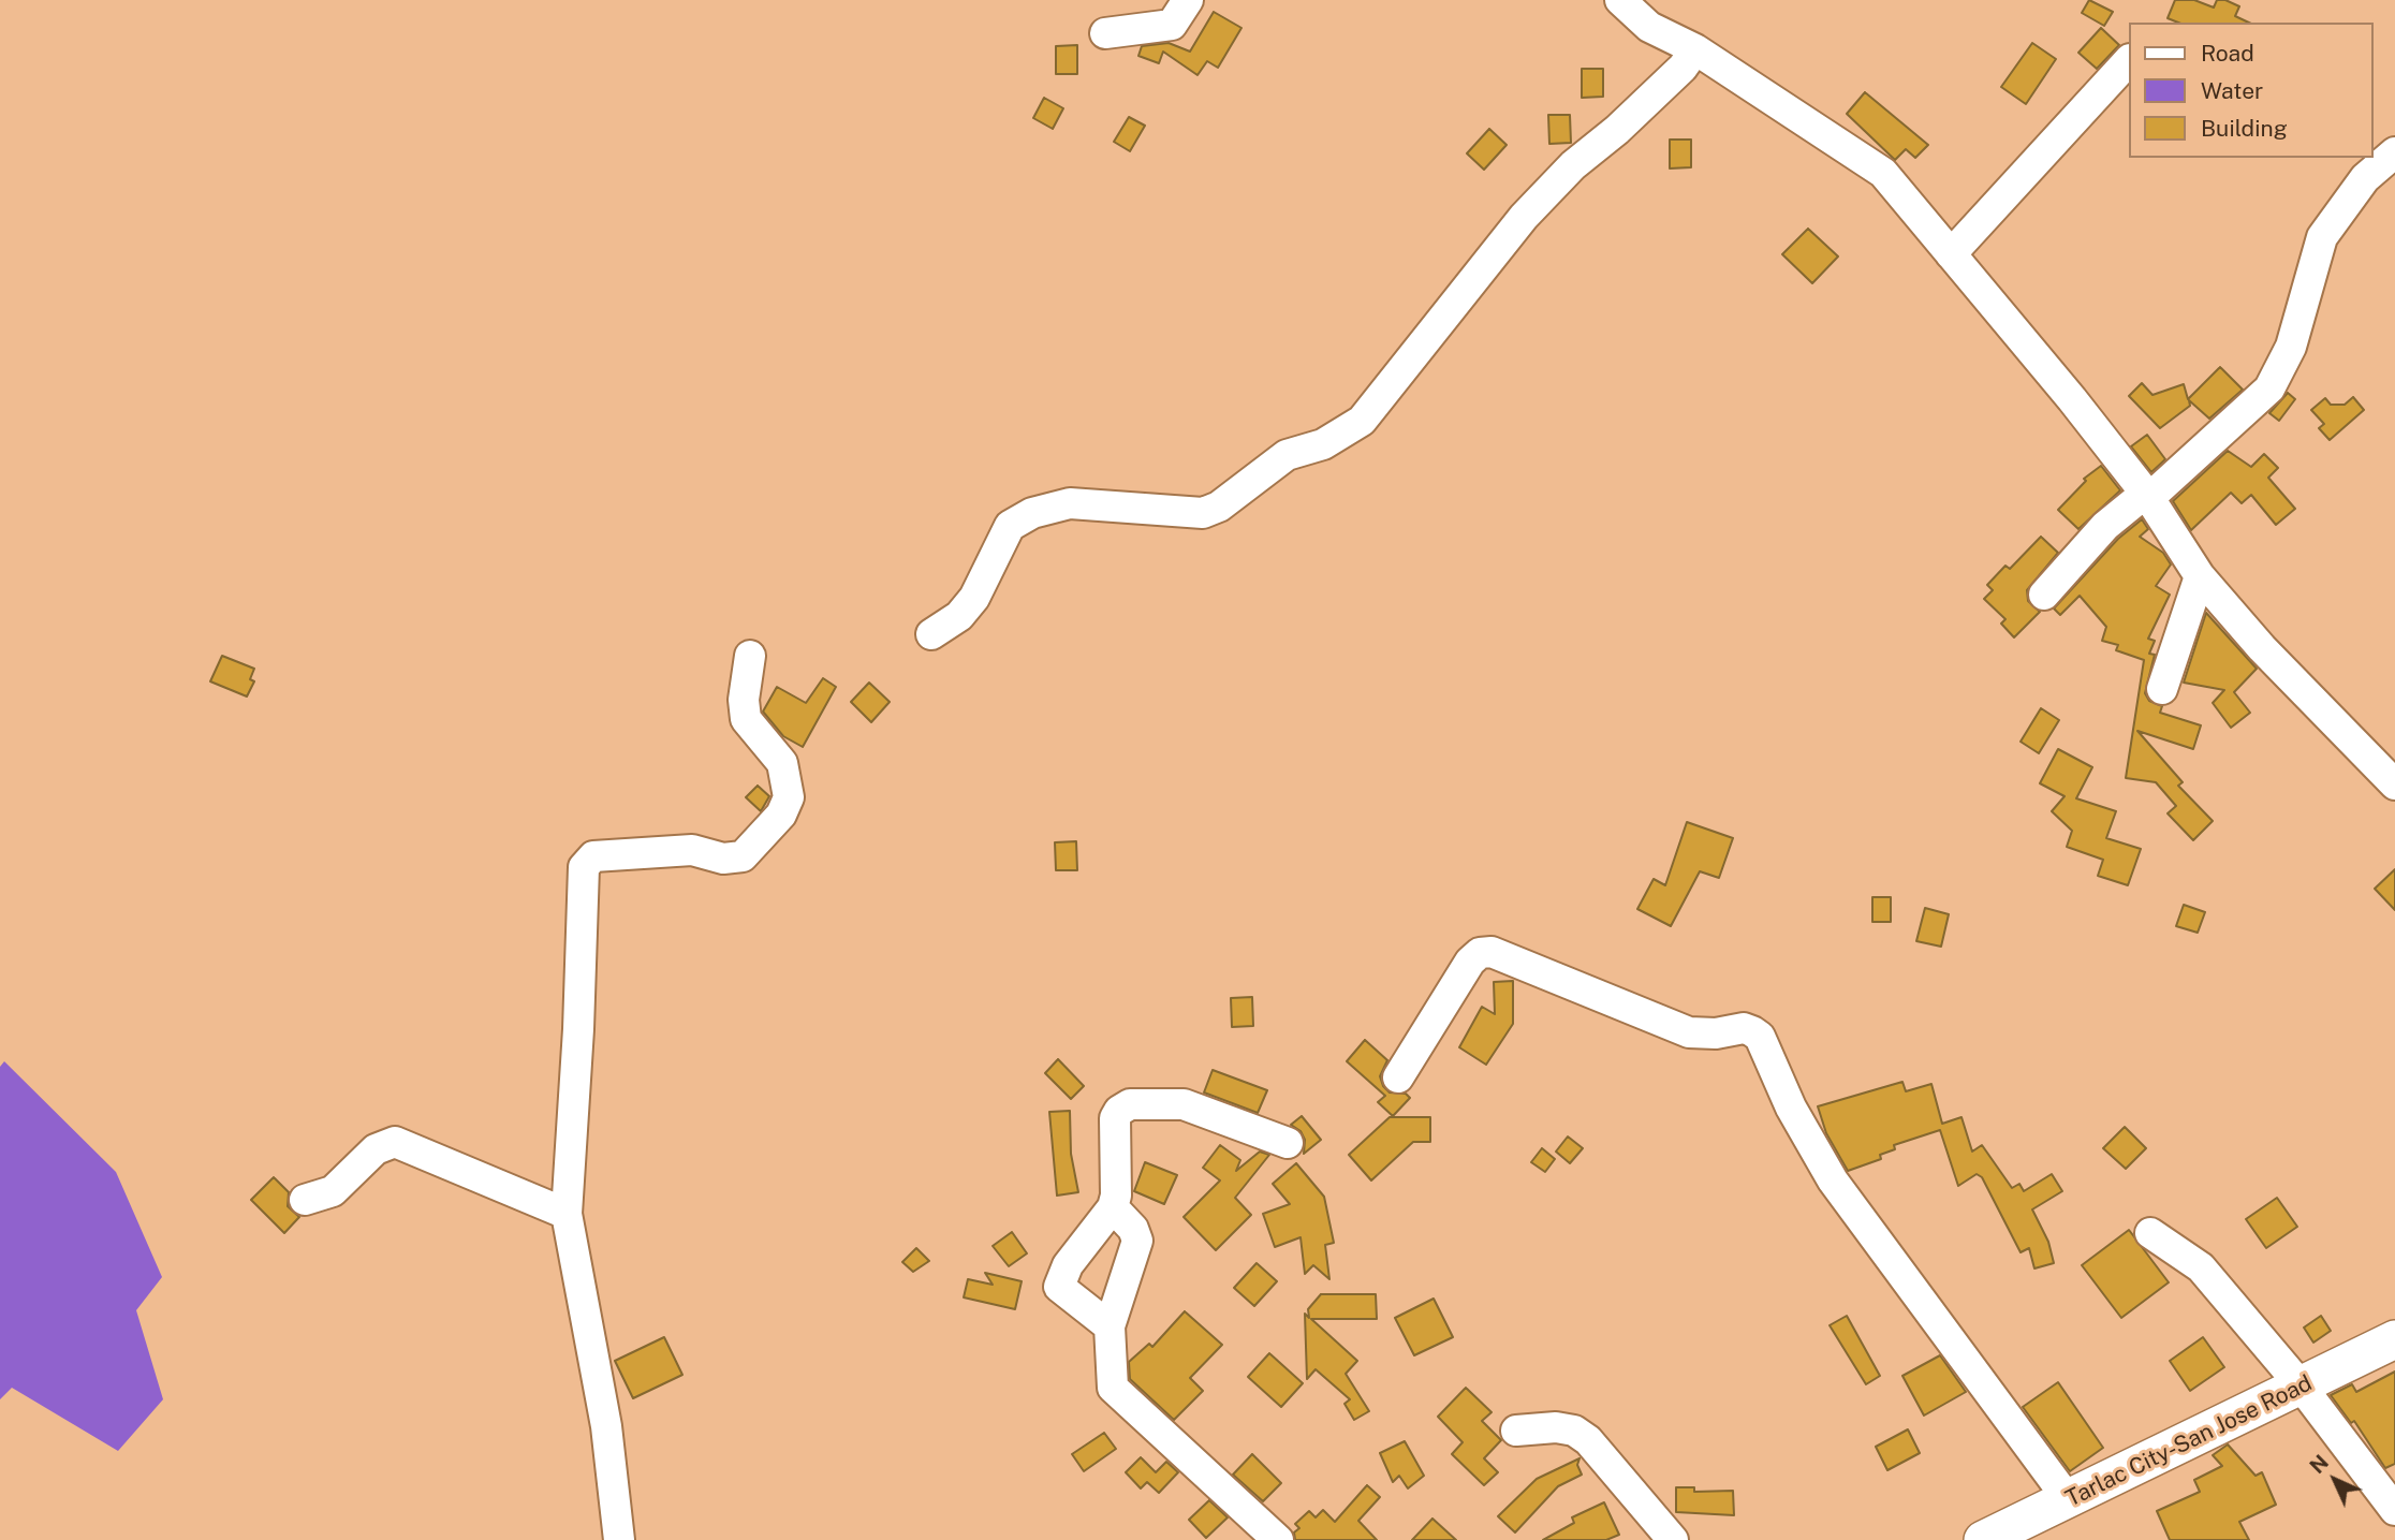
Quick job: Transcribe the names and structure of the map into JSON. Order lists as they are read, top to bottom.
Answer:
{
  "streets": {
    "main road": ["Tarlac City-San Jose Road"]
  },
  "legend": ["Road", "Water", "Building"],
  "north": "top left"
}
